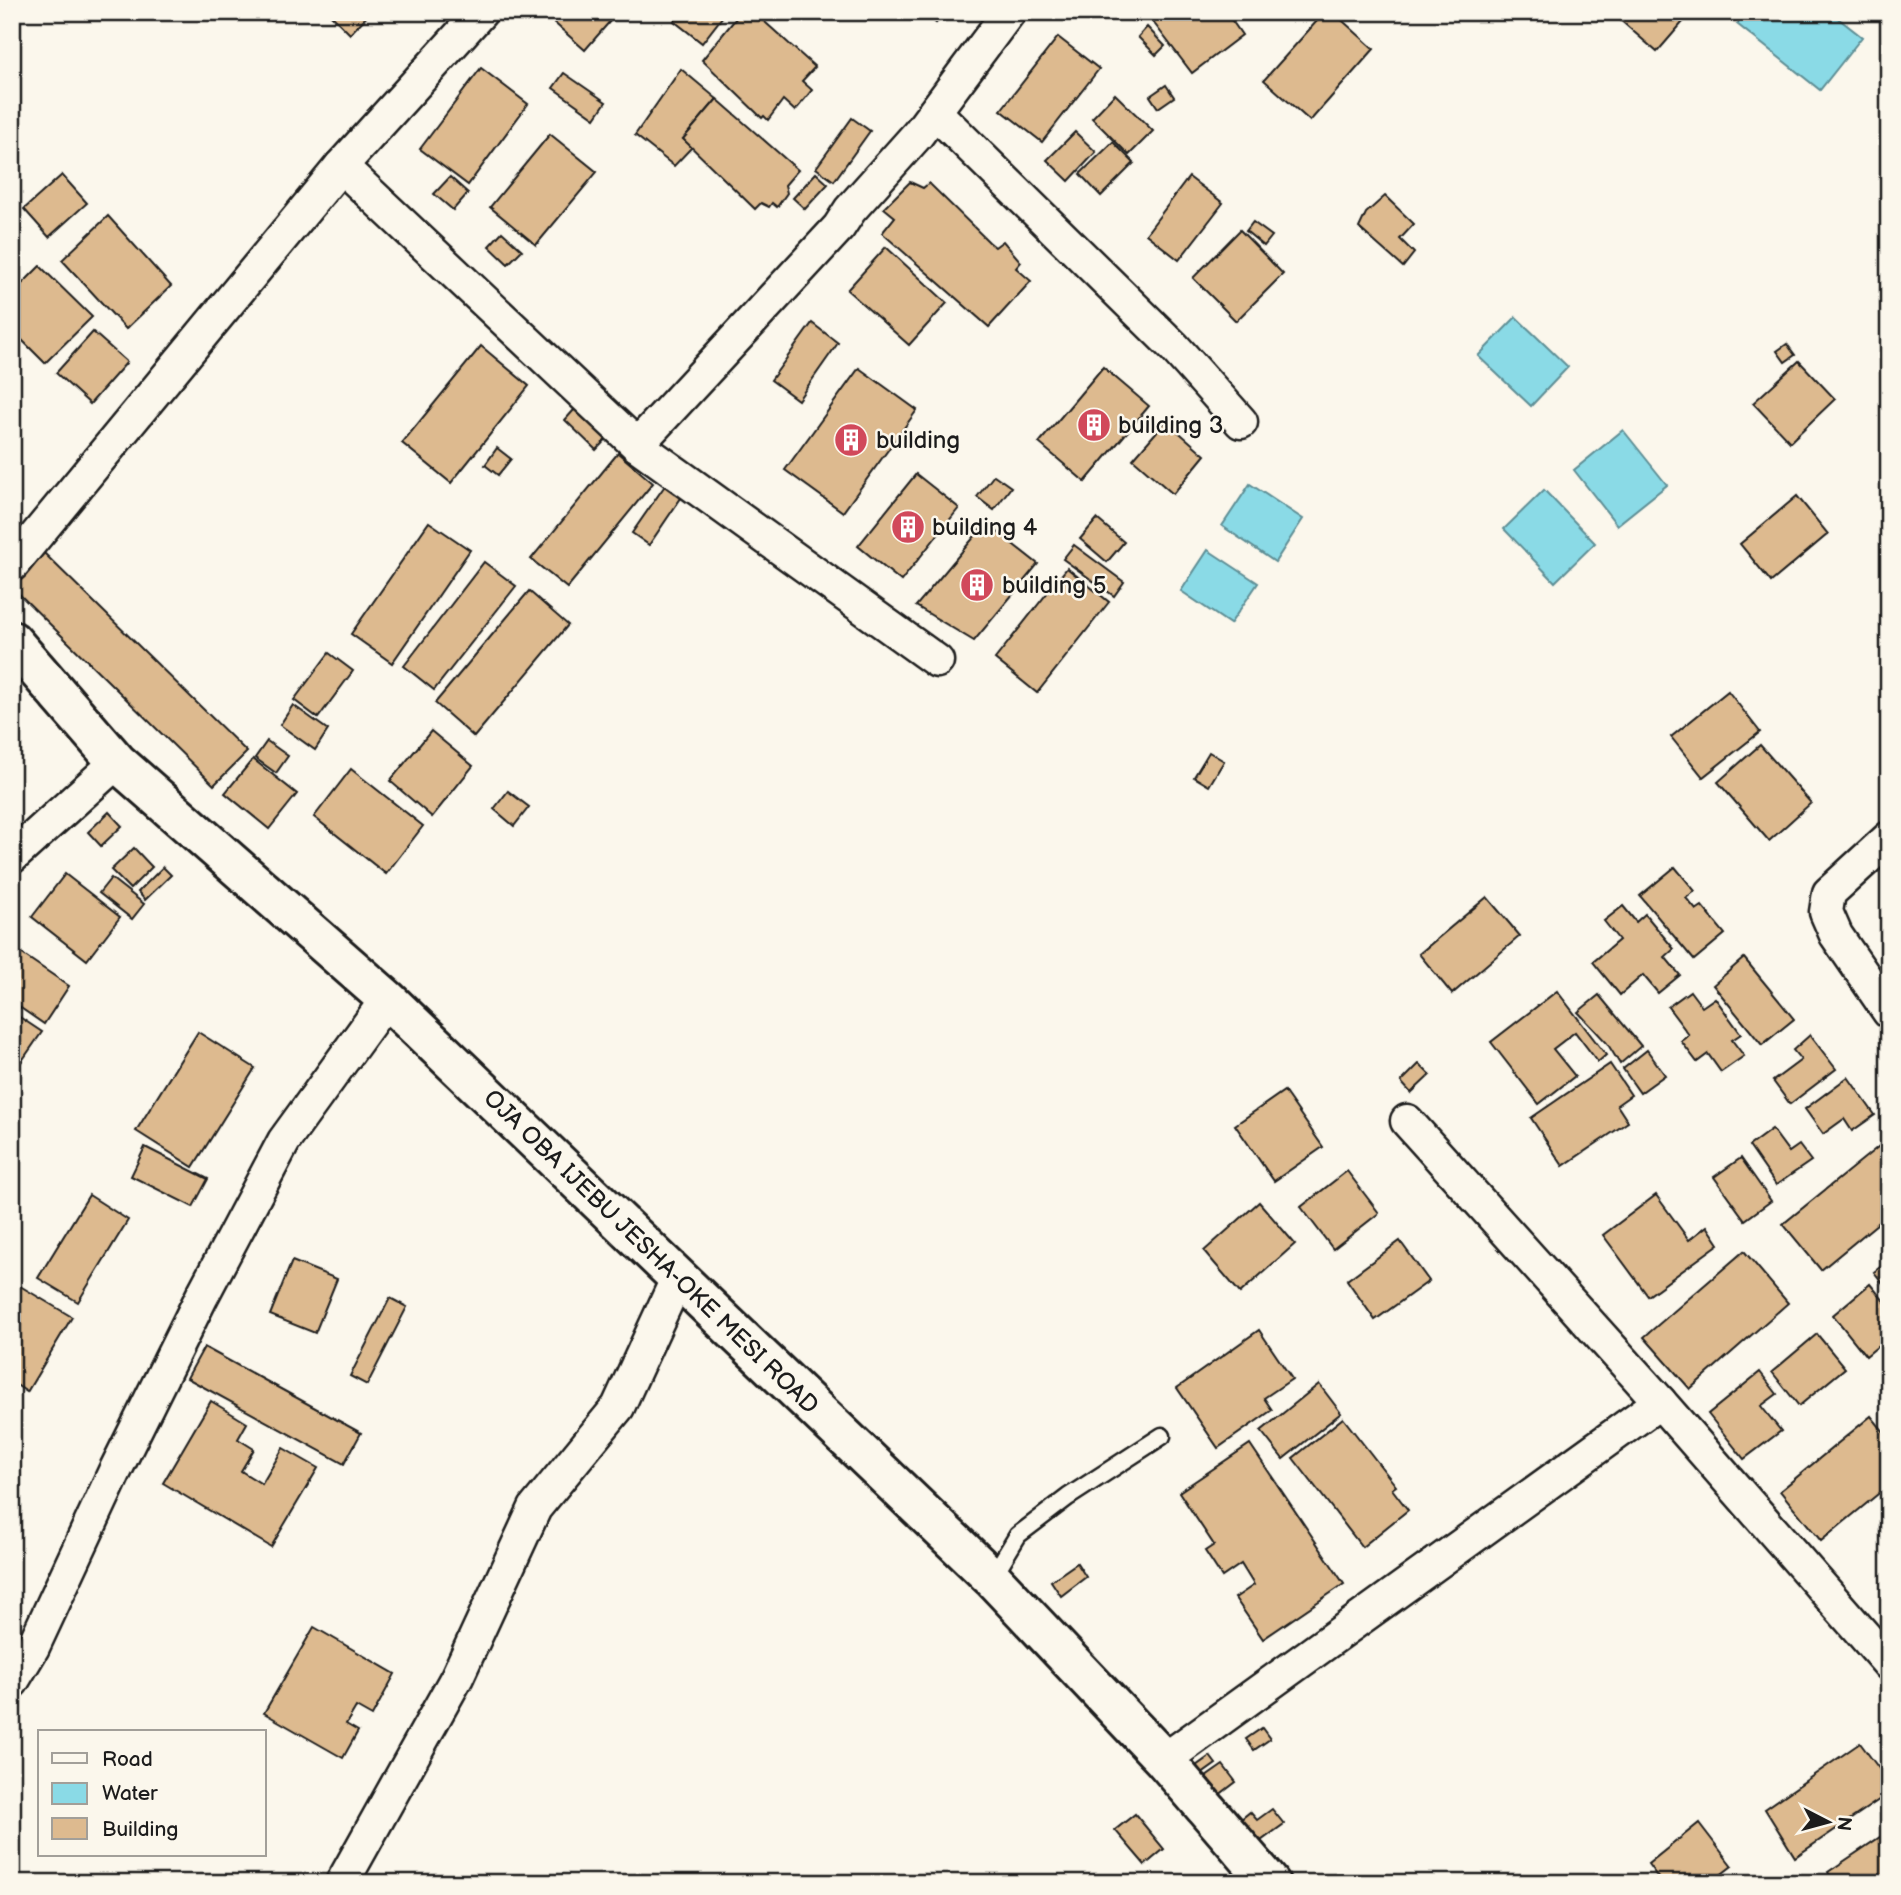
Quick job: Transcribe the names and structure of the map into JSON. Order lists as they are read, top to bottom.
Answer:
{
  "streets": {
    "main road": ["OJA OBA IJEBU JESHA-OKE MESI ROAD"]
  },
  "places": {
    "building": [
      "building 3",
      "building",
      "building 4",
      "building 5"
    ]
  },
  "legend": ["Road", "Water", "Building"],
  "north": "right"
}
